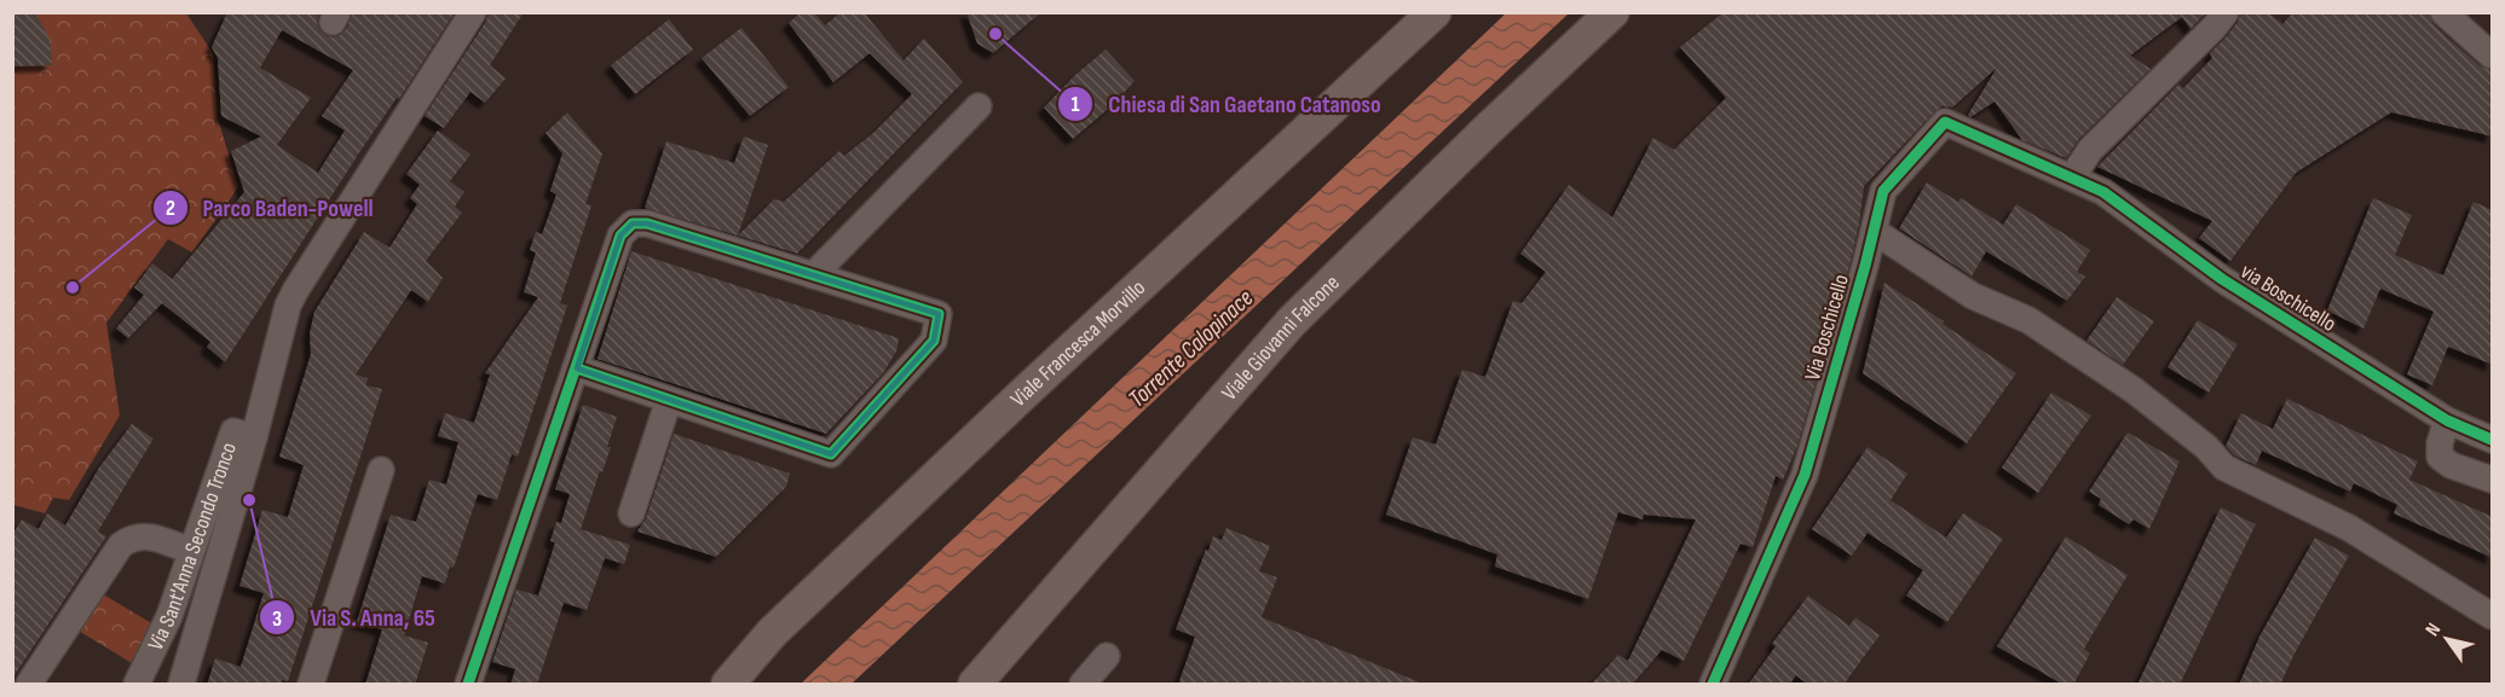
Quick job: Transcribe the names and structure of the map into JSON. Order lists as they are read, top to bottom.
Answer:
{
  "streets": {
    "main road": ["Viale Giovanni Falcone", "Viale Francesca Morvillo"],
    "street": ["via Boschicello", "Via Boschicello", "Via Sant'Anna Secondo Tronco"]
  },
  "crossings": [
    ["via Boschicello", "Via Boschicello"]
  ],
  "water": ["Torrente Calopinace"],
  "places": ["Chiesa di San Gaetano Catanoso", "Parco Baden-Powell", "Via S. Anna, 65"],
  "north": "top left"
}
